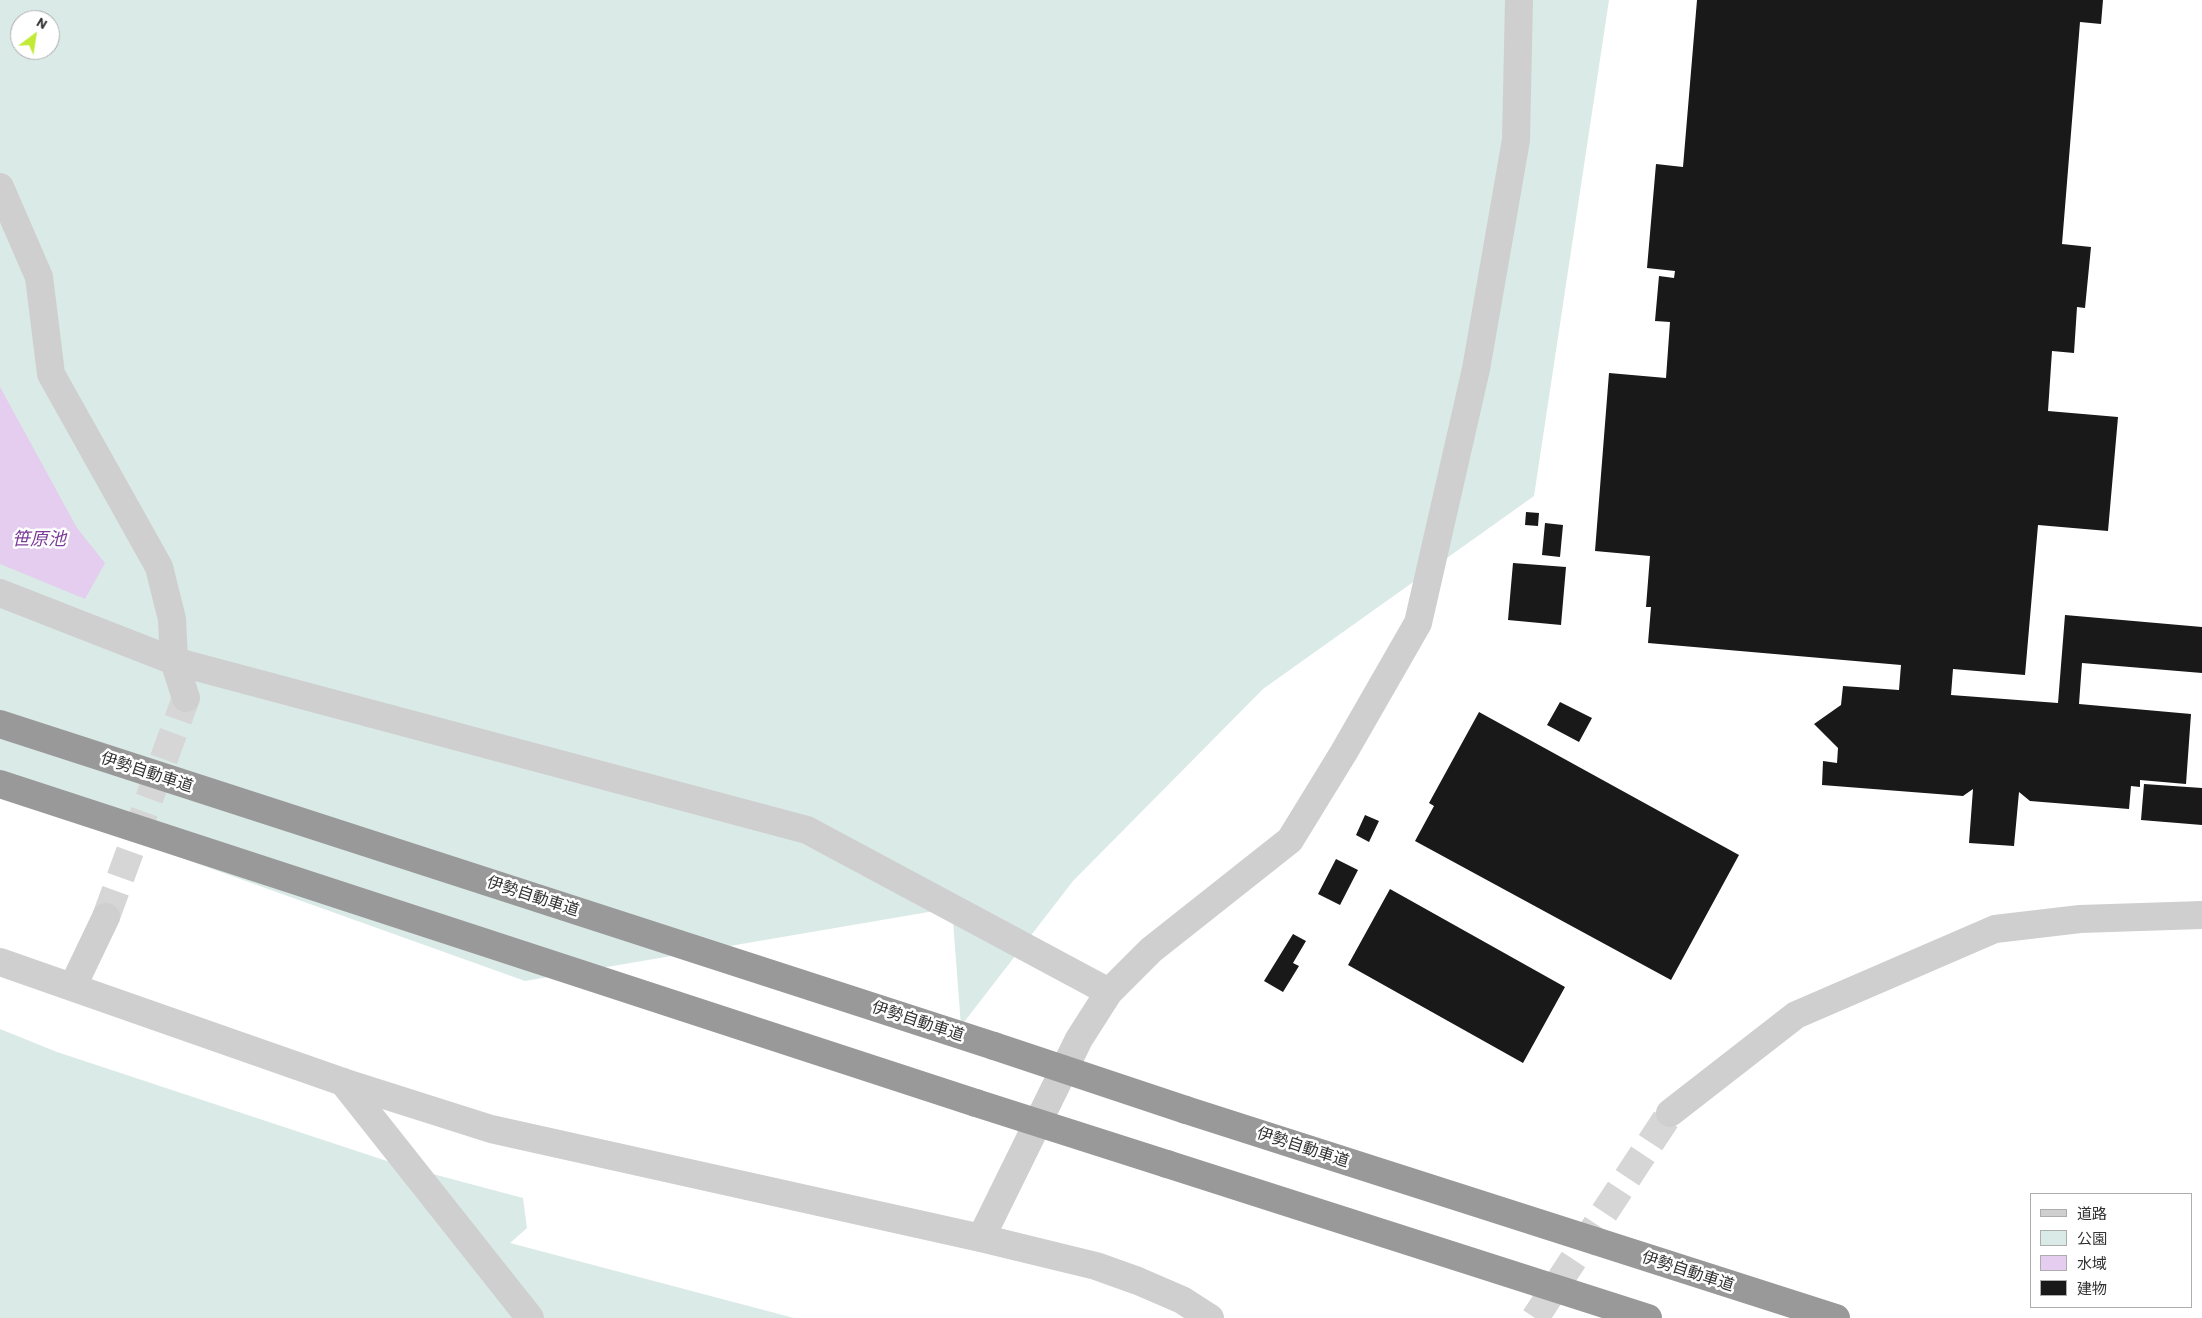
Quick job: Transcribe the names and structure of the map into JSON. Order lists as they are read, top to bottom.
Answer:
{
  "streets": {
    "highway": ["伊勢自動車道"]
  },
  "water": ["笹原池"],
  "legend": [
    "道路",
    "公園",
    "水域",
    "建物"
  ],
  "north": "top right"
}
